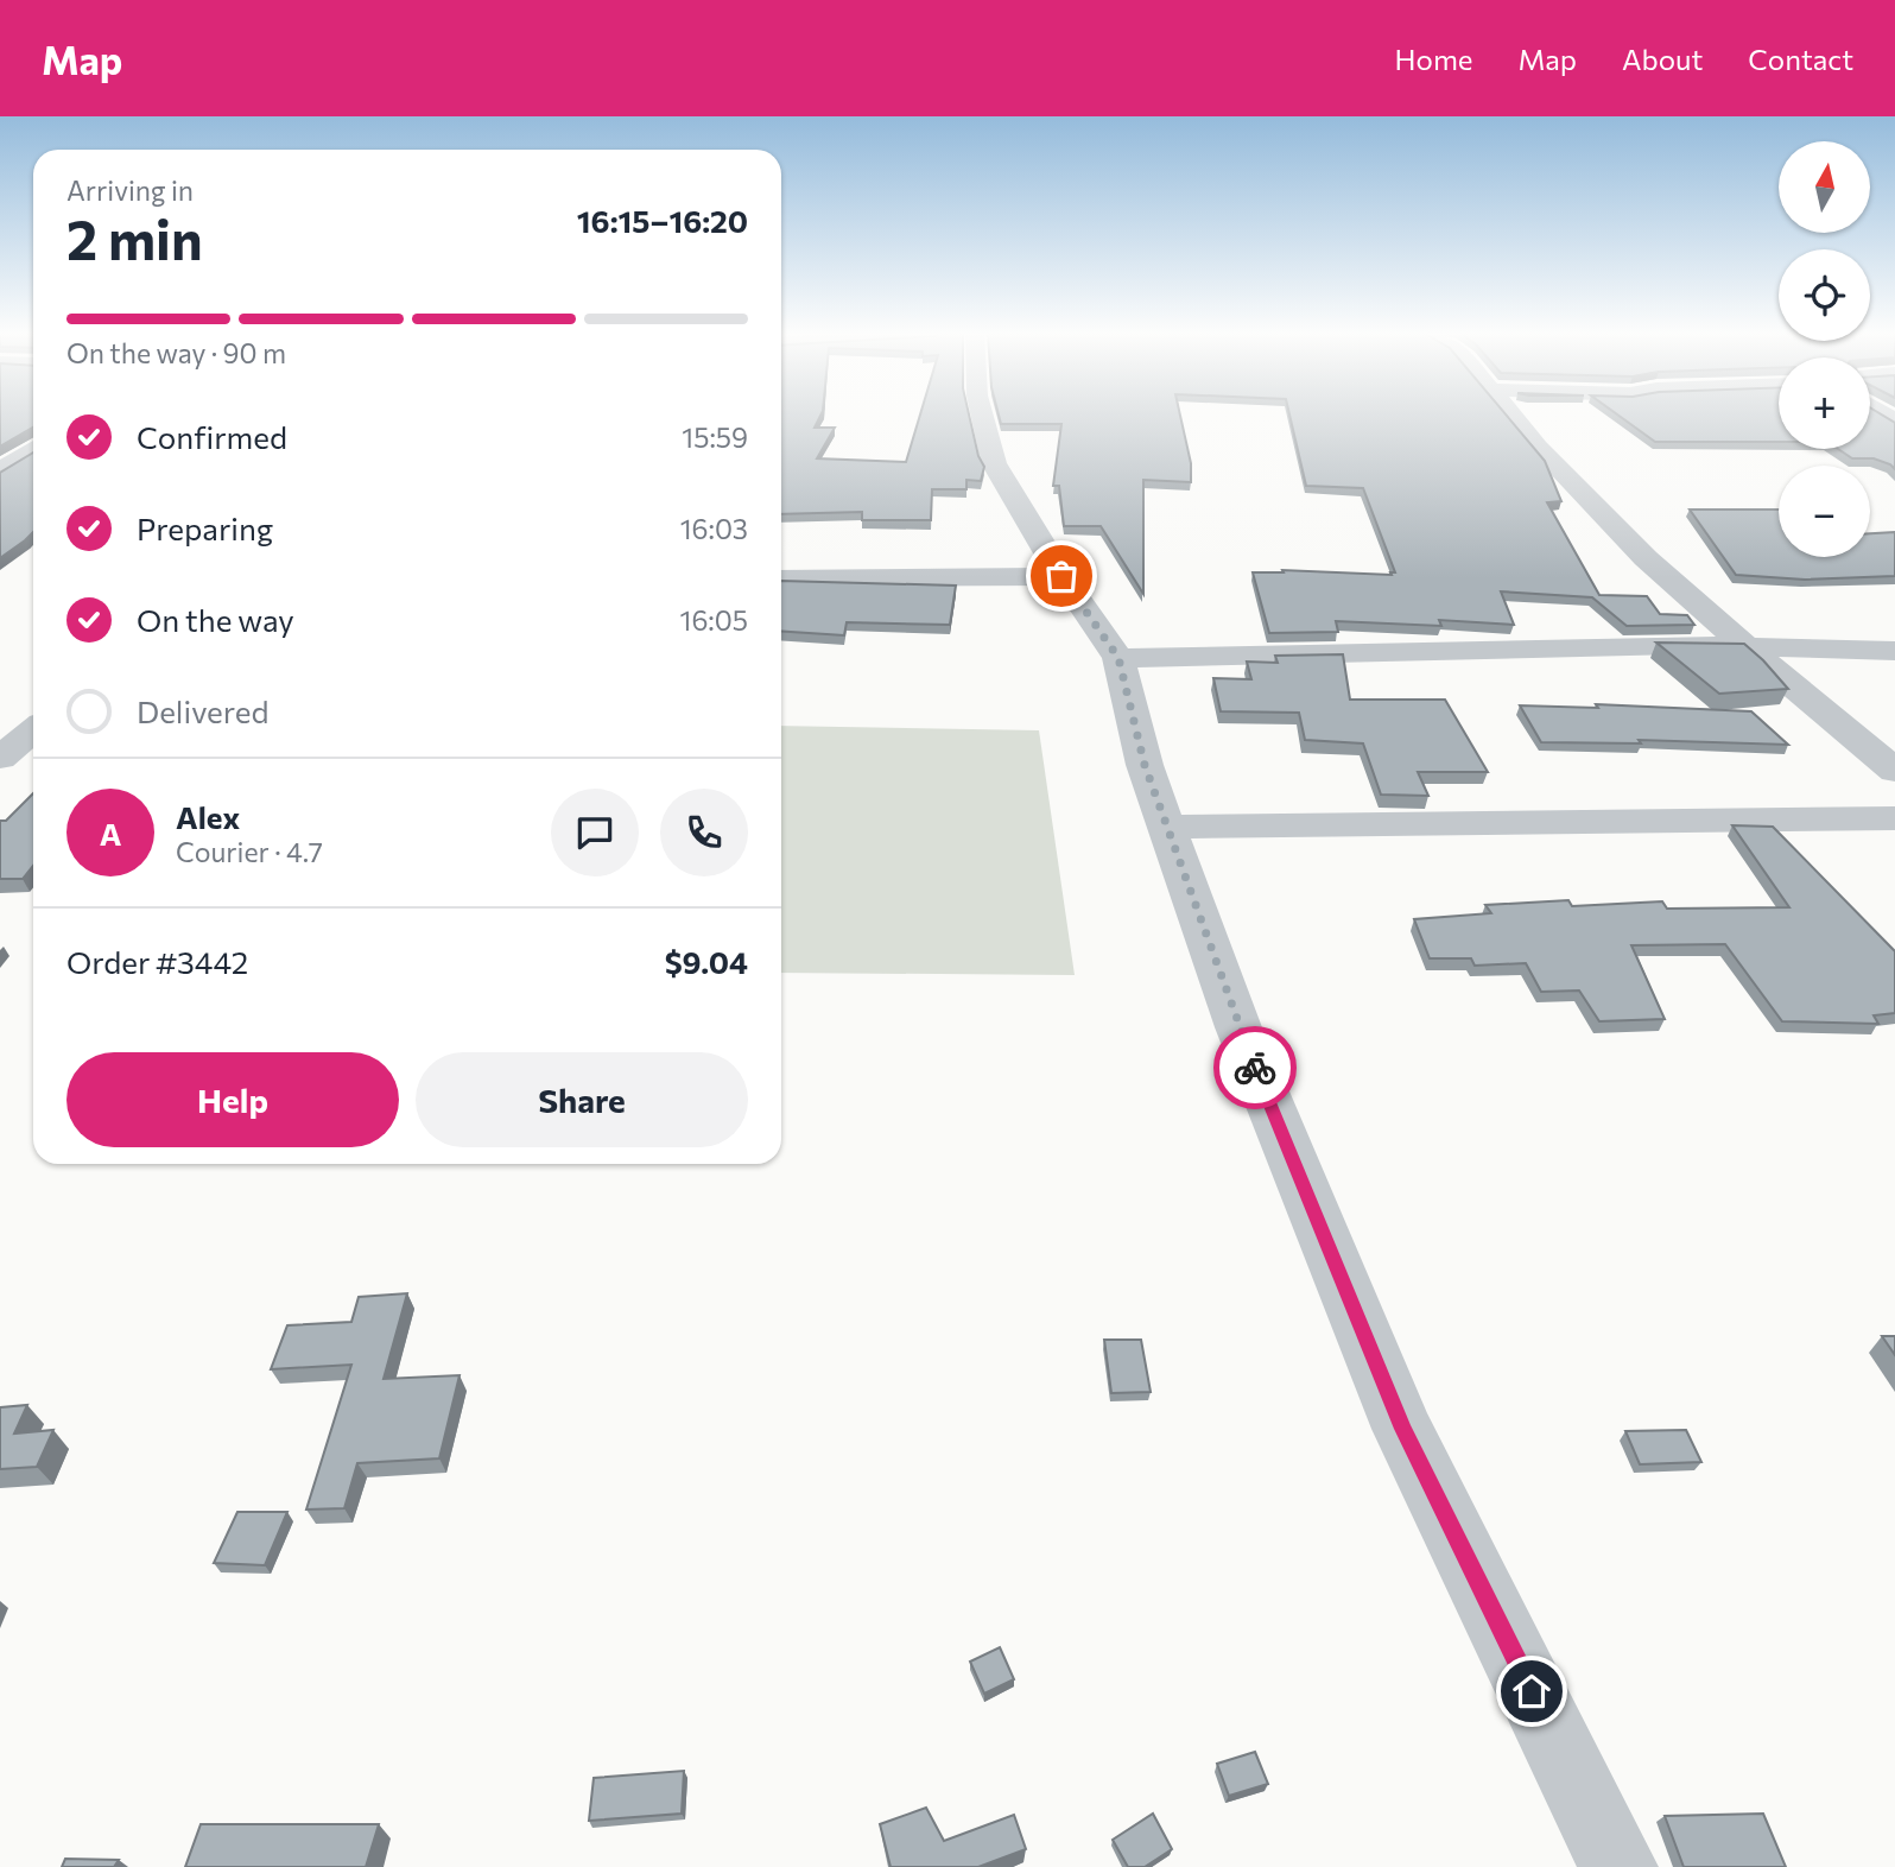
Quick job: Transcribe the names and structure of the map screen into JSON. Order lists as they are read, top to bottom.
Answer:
{
  "north": "top",
  "page": {
    "header": "Map",
    "nav": [
      "Home",
      "Map",
      "About",
      "Contact"
    ],
    "map_buttons": ["+", "−"],
    "heading": ["2 min", "Arriving in", "16:15–16:20"],
    "panel": [
      "Alex",
      "Courier · 4.7",
      "Order #3442",
      "$9.04"
    ],
    "bar": "On the way · 90 m",
    "list": [
      ["Confirmed", "15:59"],
      ["Preparing", "16:03"],
      ["On the way", "16:05"],
      "Delivered"
    ],
    "round": "A",
    "buttons": ["Help", "Share"]
  }
}
